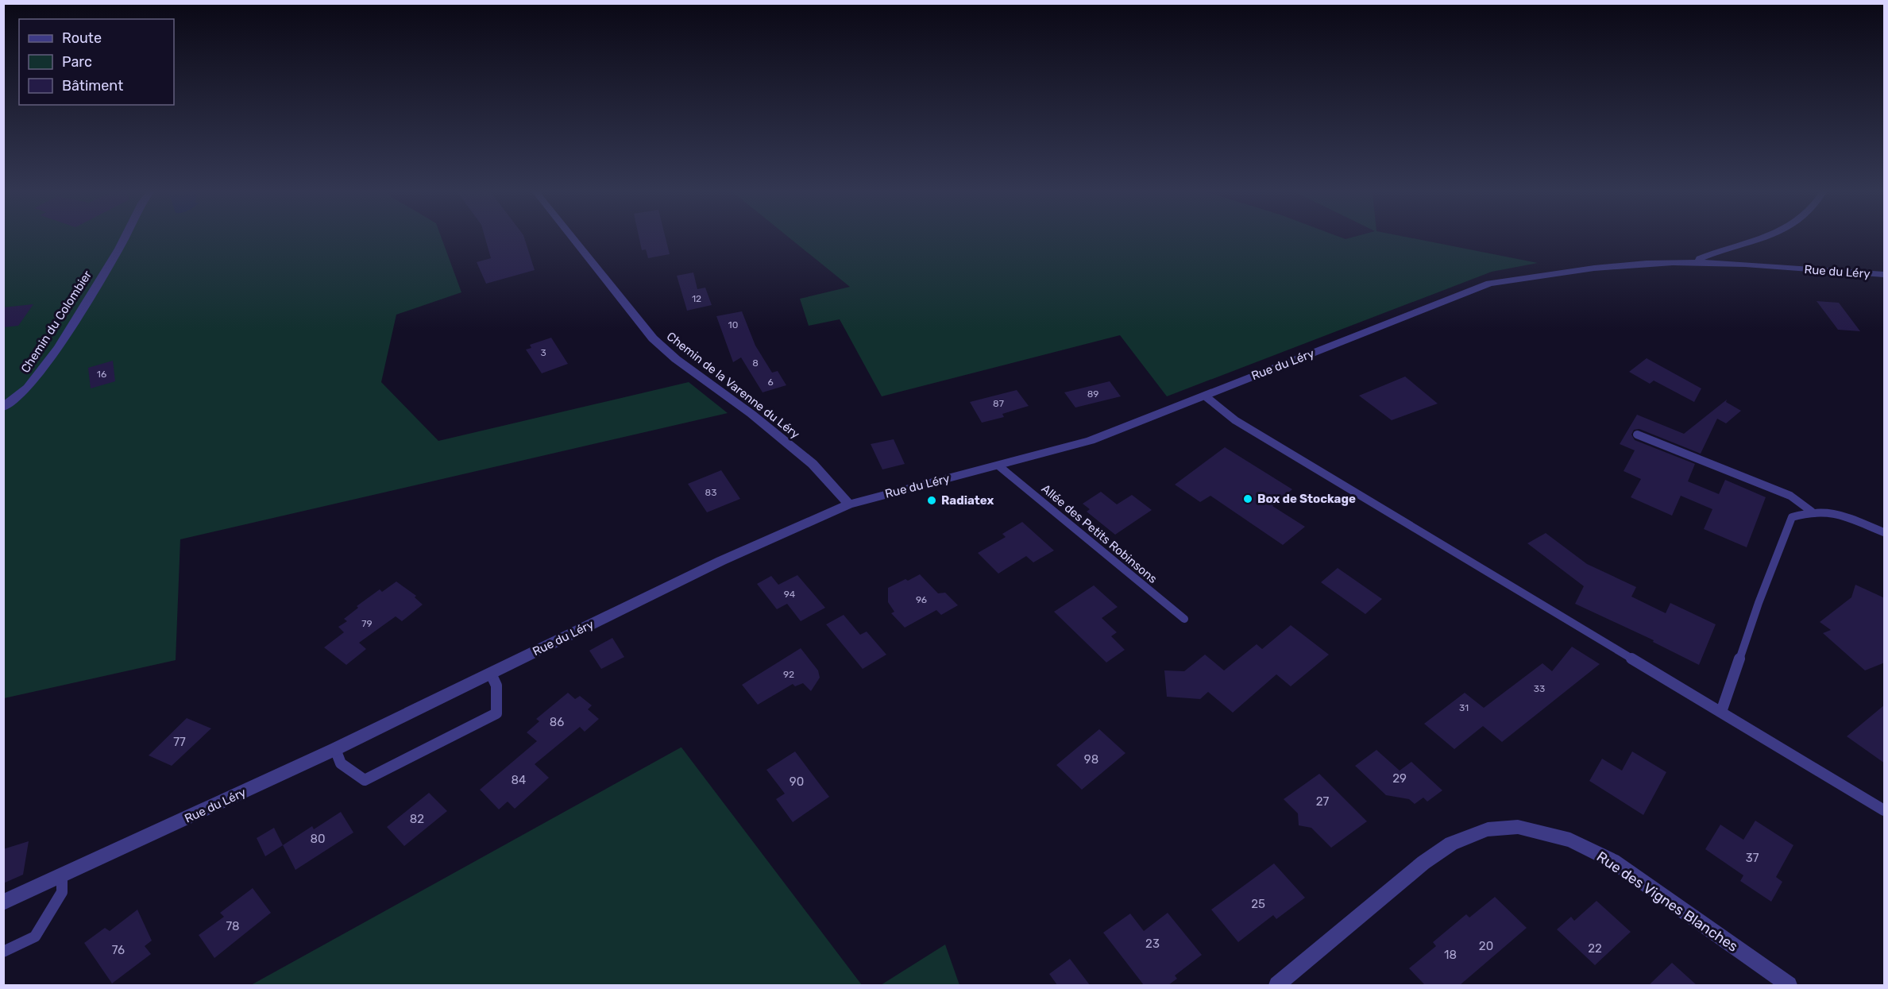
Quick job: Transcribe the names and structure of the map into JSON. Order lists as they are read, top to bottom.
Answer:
{
  "streets": {
    "street": [
      "Rue du Léry",
      "Chemin du Colombier",
      "Chemin de la Varenne du Léry",
      "Rue des Vignes Blanches"
    ],
    "lane": ["Allée des Petits Robinsons"]
  },
  "crossings": [
    ["Rue du Léry", "Chemin de la Varenne du Léry"],
    ["Rue du Léry", "Allée des Petits Robinsons"]
  ],
  "places": ["Box de Stockage", "Radiatex"],
  "house_numbers": [
    "12",
    "10",
    "3",
    "8",
    "16",
    "6",
    "89",
    "87",
    "83",
    "94",
    "96",
    "79",
    "92",
    "33",
    "31",
    "86",
    "77",
    "98",
    "29",
    "84",
    "90",
    "27",
    "82",
    "80",
    "37",
    "25",
    "78",
    "23",
    "20",
    "22",
    "76",
    "18"
  ],
  "legend": ["Route", "Parc", "Bâtiment"]
}
